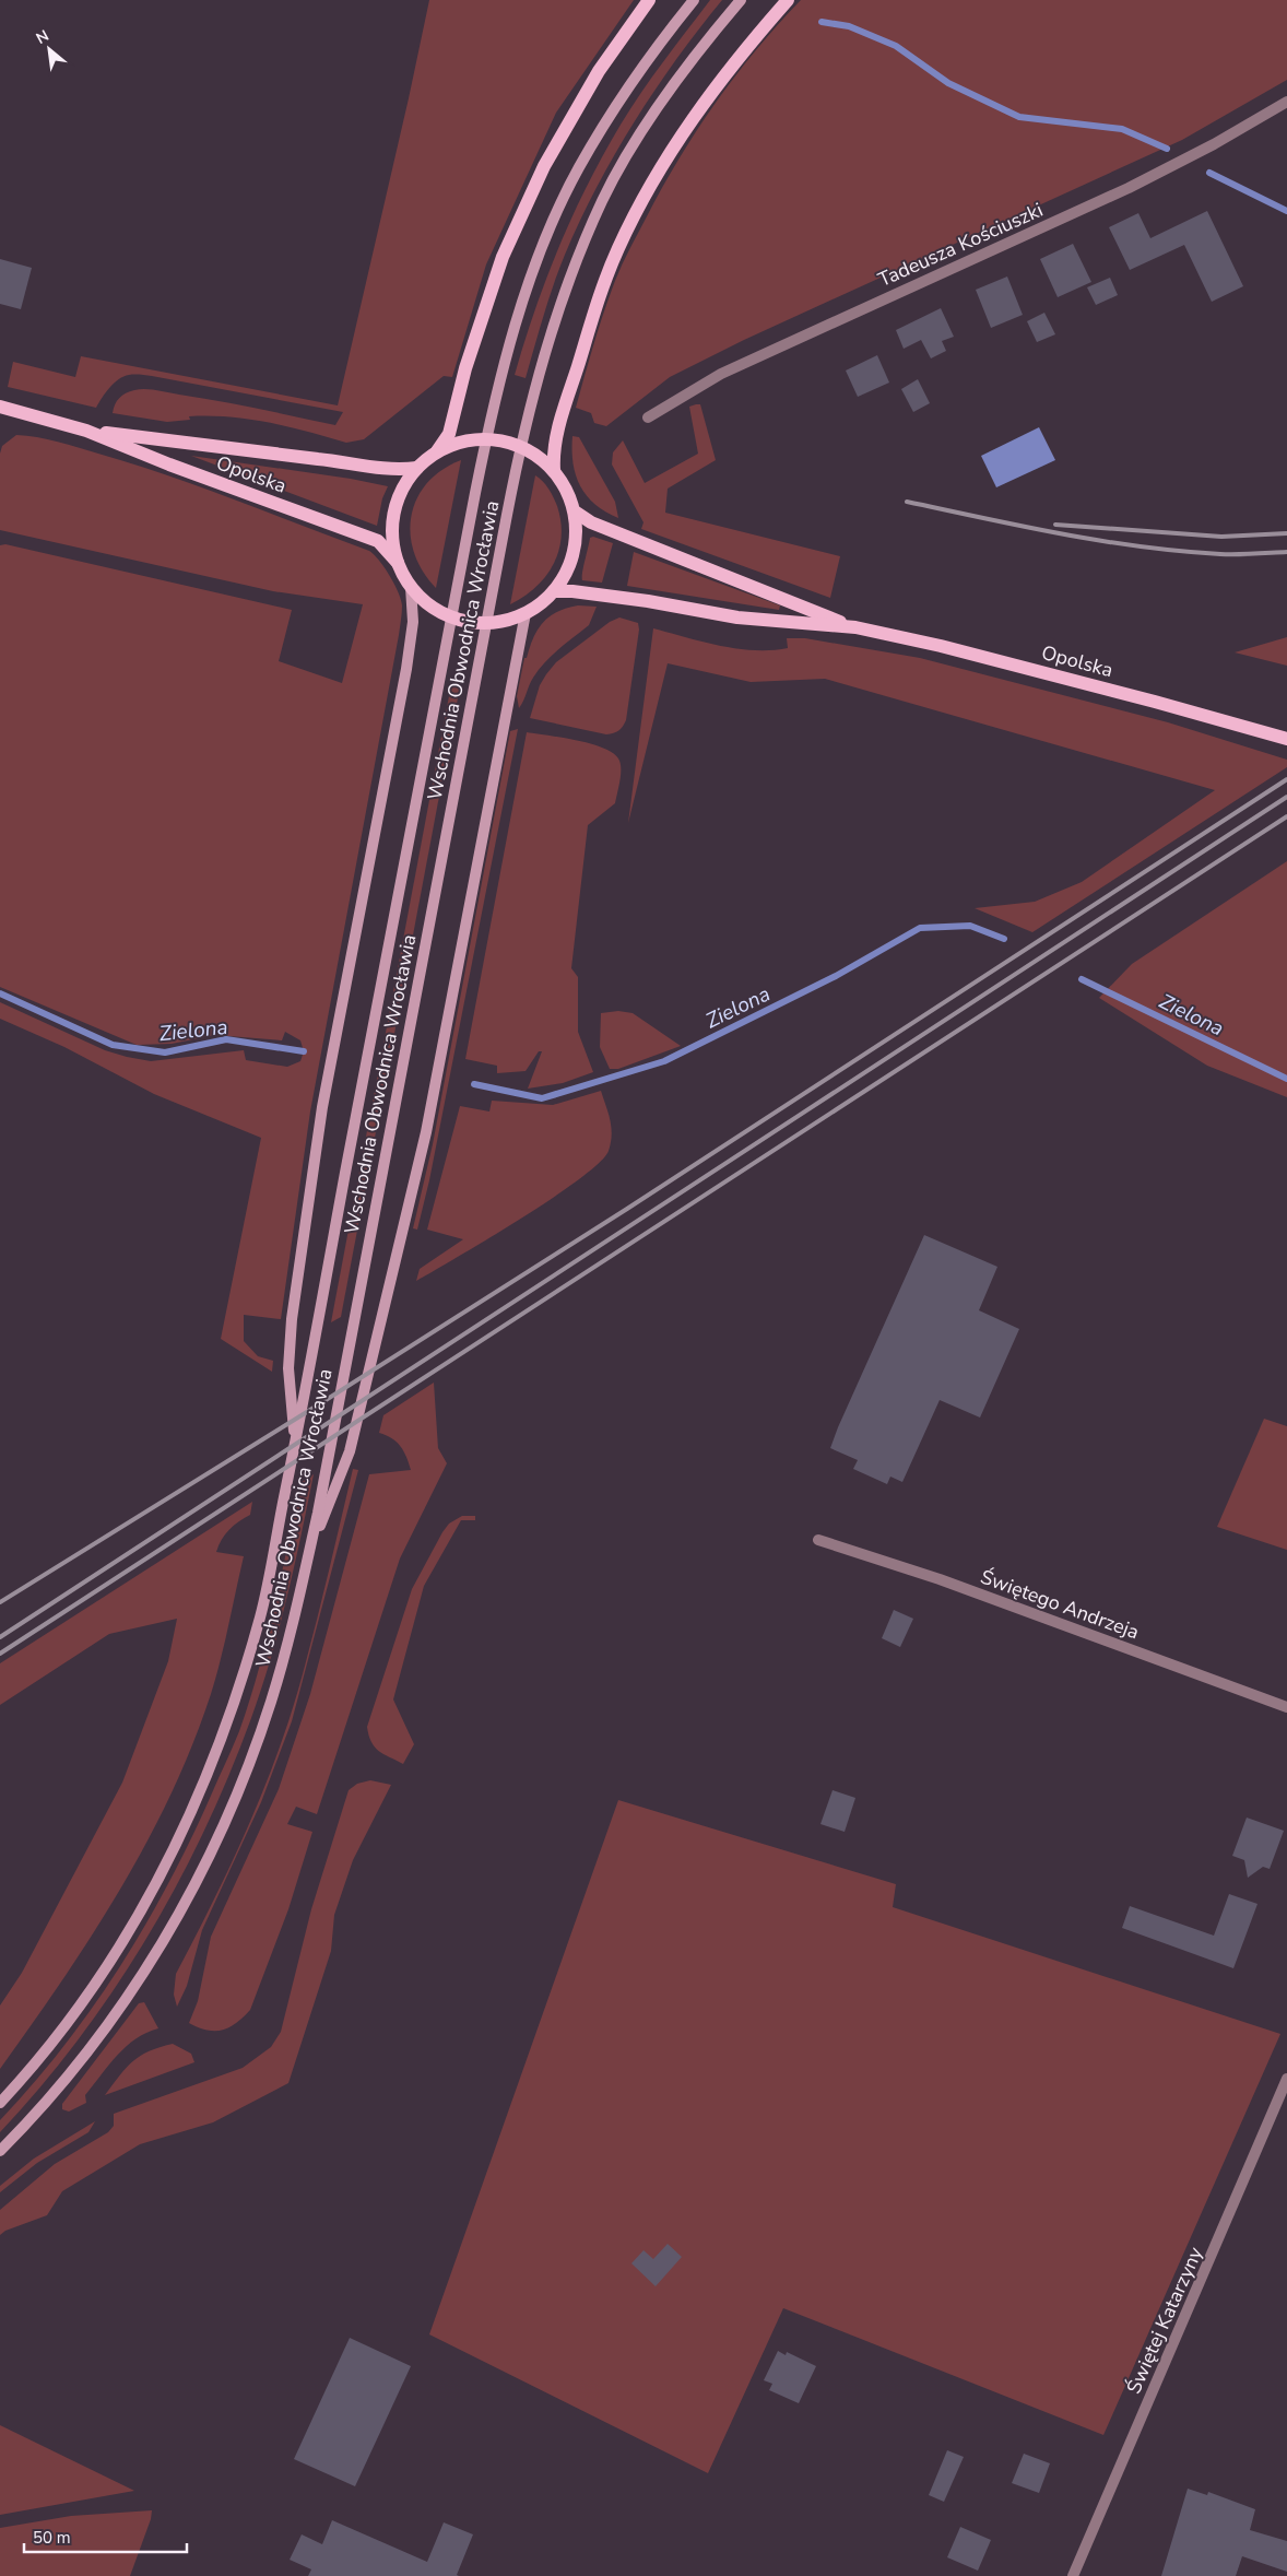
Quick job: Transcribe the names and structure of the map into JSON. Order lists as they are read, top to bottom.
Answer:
{
  "streets": {
    "main road": ["Opolska", "Wschodnia Obwodnica Wrocławia"],
    "street": ["Tadeusza Kościuszki", "Świętego Andrzeja", "Świętej Katarzyny"]
  },
  "water": ["Zielona"],
  "scale_bar": "50 m",
  "north": "top left"
}
